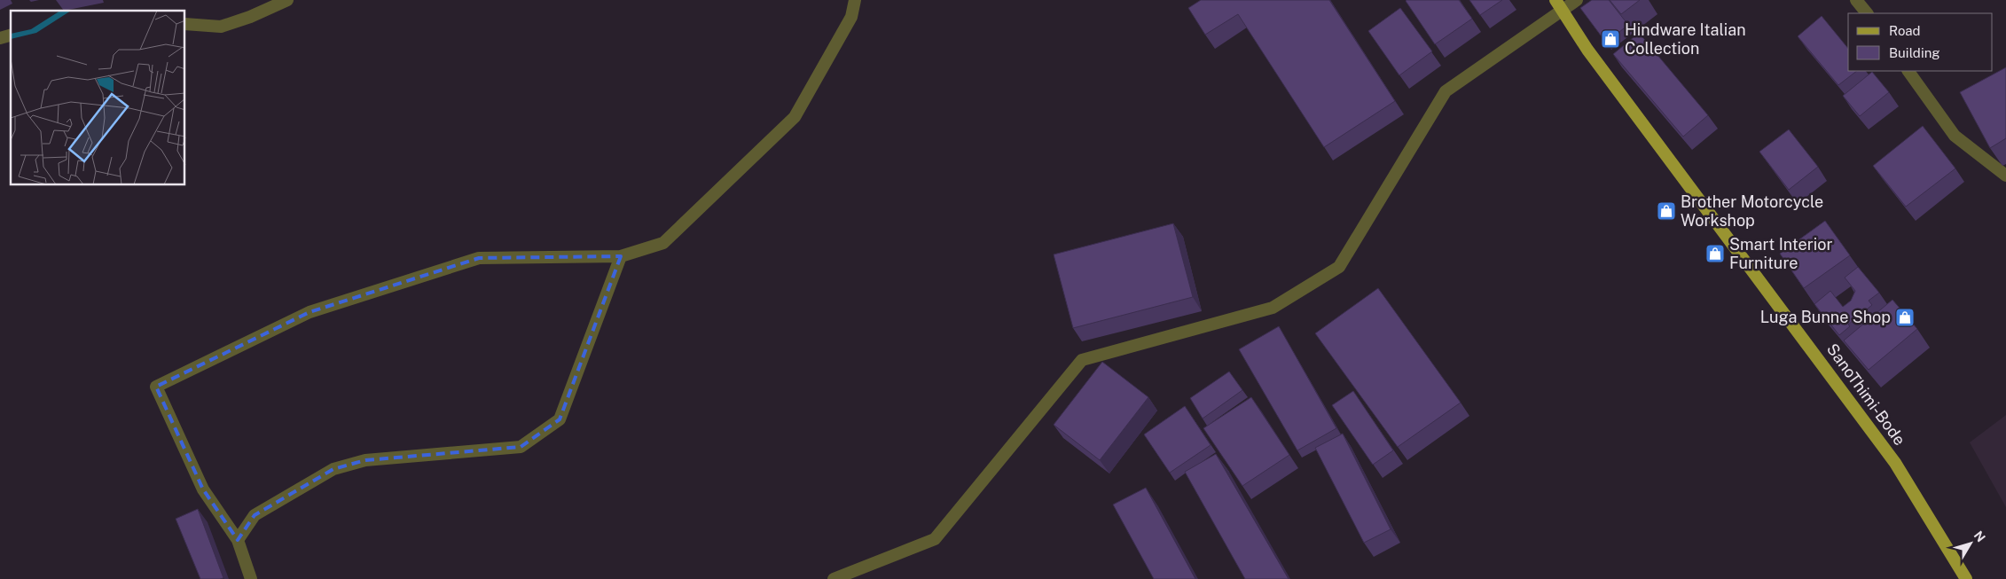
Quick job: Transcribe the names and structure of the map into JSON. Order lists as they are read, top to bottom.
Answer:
{
  "streets": {
    "main road": ["SanoThimi-Bode"]
  },
  "places": {
    "shop": [
      "Hindware Italian Collection",
      "Brother Motorcycle Workshop",
      "Smart Interior Furniture",
      "Luga Bunne Shop"
    ]
  },
  "legend": ["Road", "Building"],
  "north": "top right"
}
